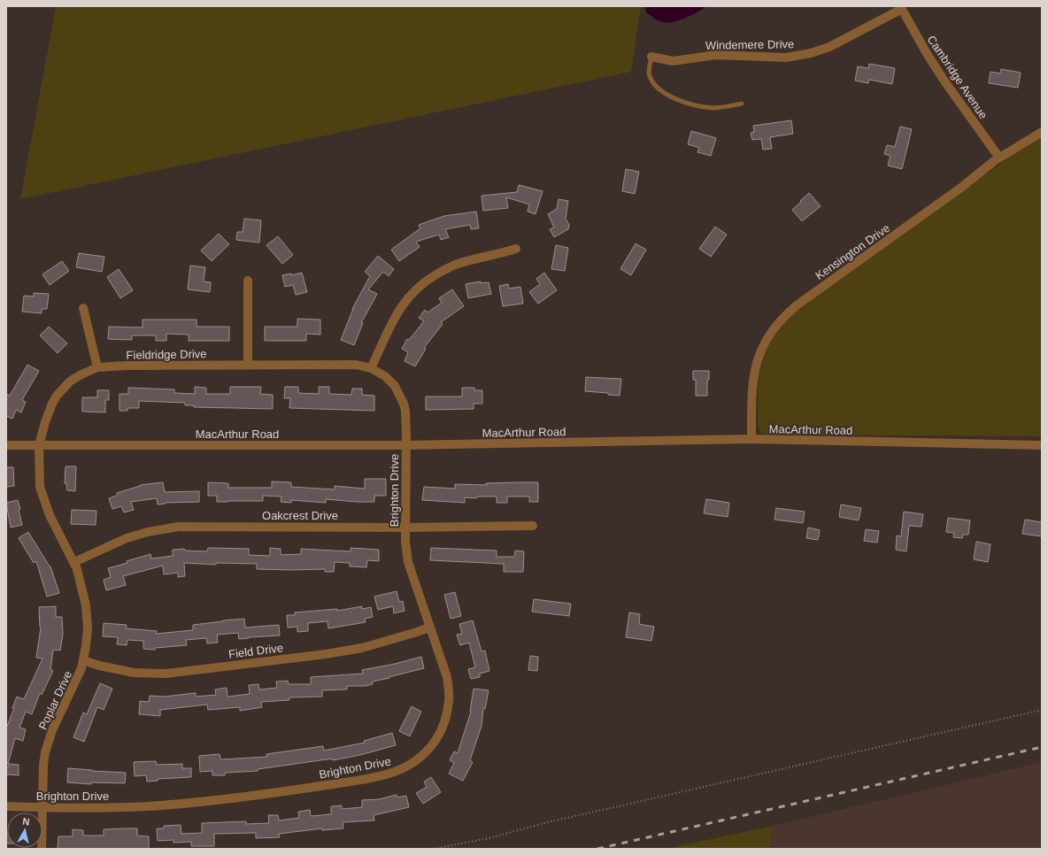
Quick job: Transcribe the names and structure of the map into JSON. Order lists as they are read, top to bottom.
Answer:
{
  "streets": {
    "street": [
      "Windemere Drive",
      "Cambridge Avenue",
      "Kensington Drive",
      "Fieldridge Drive",
      "MacArthur Road",
      "Brighton Drive",
      "Oakcrest Drive",
      "Field Drive",
      "Poplar Drive"
    ]
  },
  "crossings": [
    ["Windemere Drive", "Cambridge Avenue"],
    ["Cambridge Avenue", "Kensington Drive"],
    ["Kensington Drive", "MacArthur Road"],
    ["Fieldridge Drive", "MacArthur Road"],
    ["Fieldridge Drive", "Brighton Drive"],
    ["Fieldridge Drive", "Oakcrest Drive"],
    ["Fieldridge Drive", "Poplar Drive"],
    ["MacArthur Road", "Brighton Drive"],
    ["Brighton Drive", "Oakcrest Drive"],
    ["Brighton Drive", "Field Drive"],
    ["Brighton Drive", "Poplar Drive"],
    ["Oakcrest Drive", "Poplar Drive"],
    ["Field Drive", "Poplar Drive"]
  ],
  "north": "top"
}
